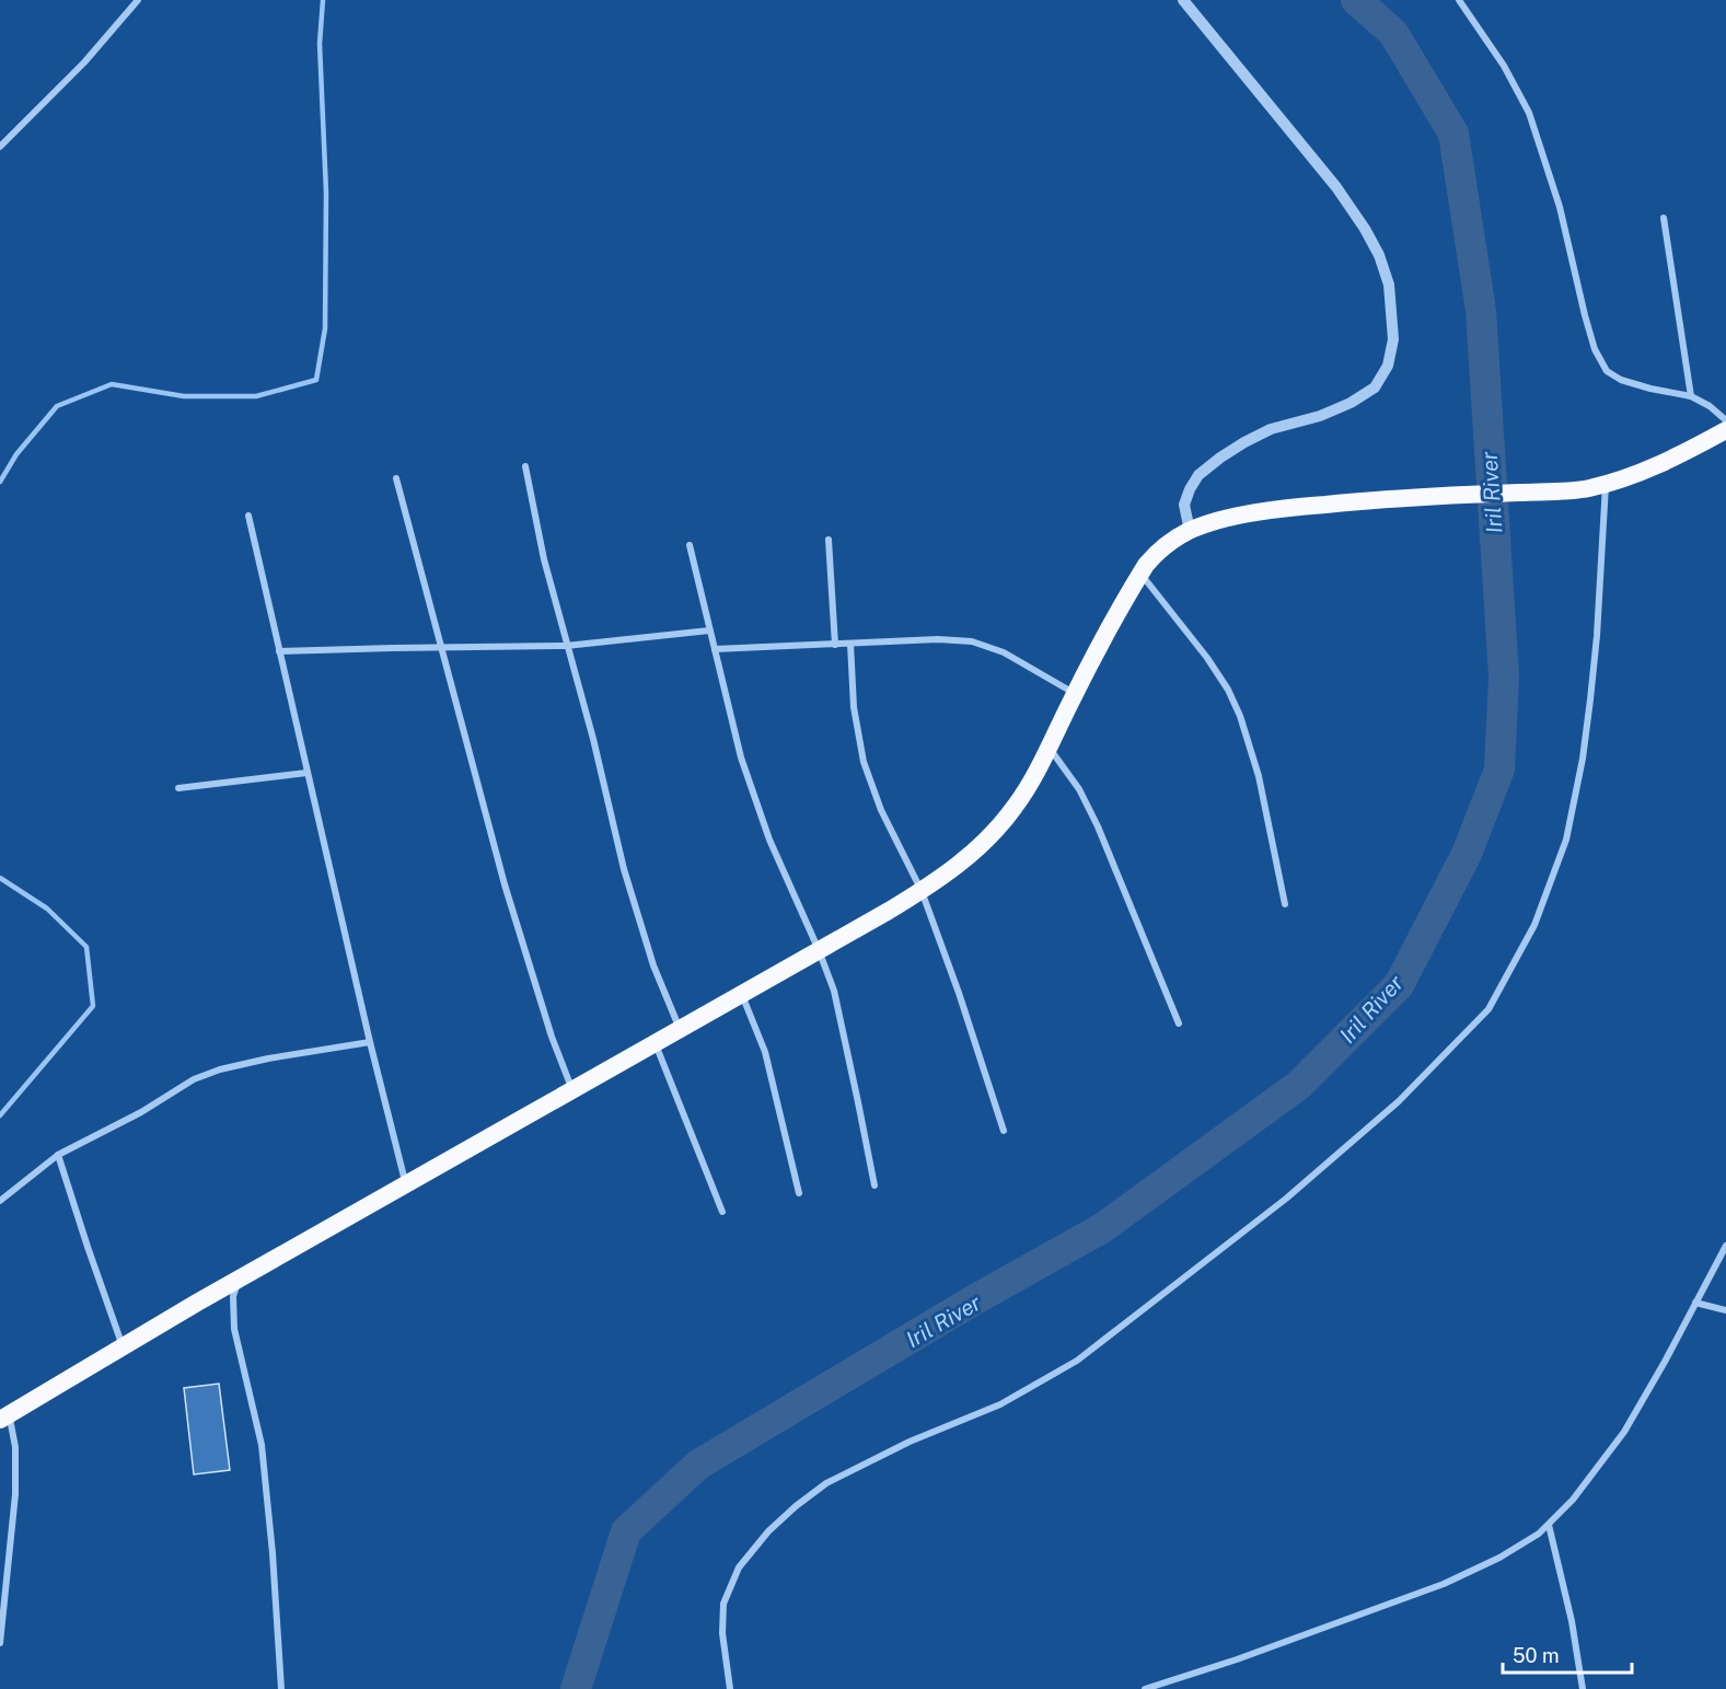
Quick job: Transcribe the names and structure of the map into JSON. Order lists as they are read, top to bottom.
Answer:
{
  "water": ["Iril River"],
  "scale_bar": "50 m"
}
